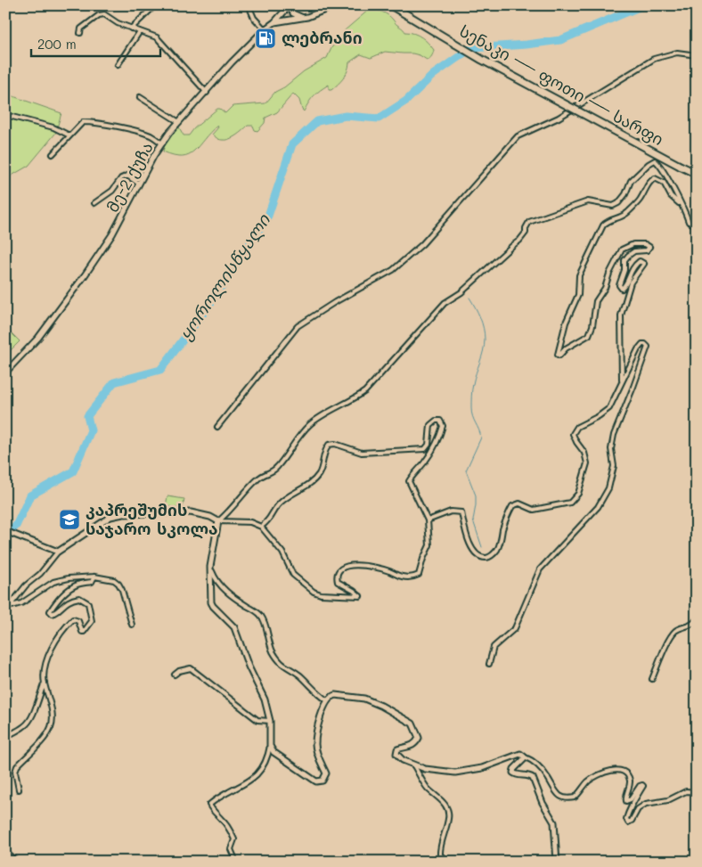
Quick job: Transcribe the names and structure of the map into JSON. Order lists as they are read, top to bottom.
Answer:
{
  "streets": {
    "highway": ["სენაკი — ფოთი — სარფი"],
    "street": ["მე-2 ქუჩა"]
  },
  "water": ["ყოროლისწყალი"],
  "places": {
    "fuel station": ["ლებრანი"],
    "school or university": ["კაპრეშუმის საჯარო სკოლა"]
  },
  "scale_bar": "200 m"
}
